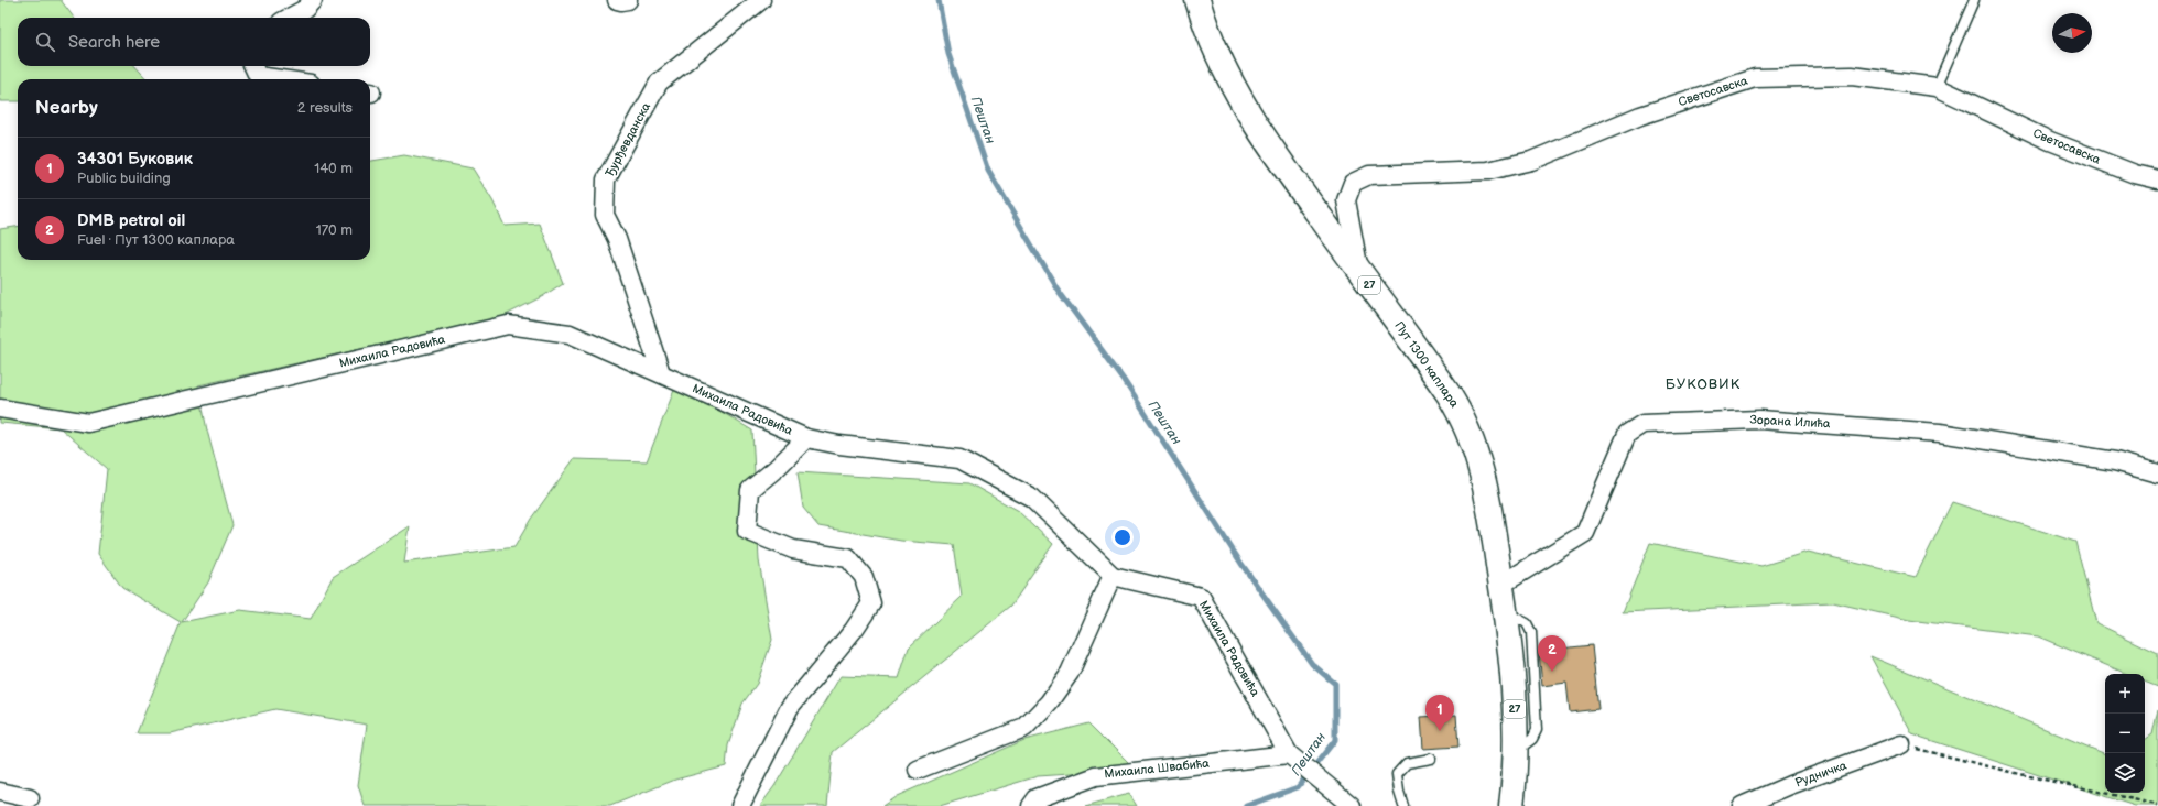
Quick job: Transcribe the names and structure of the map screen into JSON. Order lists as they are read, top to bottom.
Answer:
{
  "streets": {
    "main road": ["27", "Пут 1300 каплара"],
    "street": [
      "Светосавска",
      "Ђурђевданска",
      "Михаила Радовића",
      "Зорана Илића",
      "Михаила Швабића",
      "Рудничка"
    ]
  },
  "crossings": [
    ["Светосавска", "Пут 1300 каплара"],
    ["Ђурђевданска", "Михаила Радовића"],
    ["Михаила Радовића", "Михаила Швабића"],
    ["Пут 1300 каплара", "Зорана Илића"]
  ],
  "districts": ["БУКОВИК"],
  "water": ["Пештан"],
  "north": "right",
  "page": {
    "search": "Search here",
    "heading": ["Nearby", "2 results"],
    "list": [
      {
        "mark": "1",
        "name": "34301 Буковик",
        "note": "Public building",
        "value": "140 m"
      },
      {
        "mark": "2",
        "name": "DMB petrol oil",
        "note": "Fuel · Пут 1300 каплара",
        "value": "170 m"
      }
    ],
    "pins": ["2", "1"],
    "map_buttons": ["+", "−"]
  }
}
